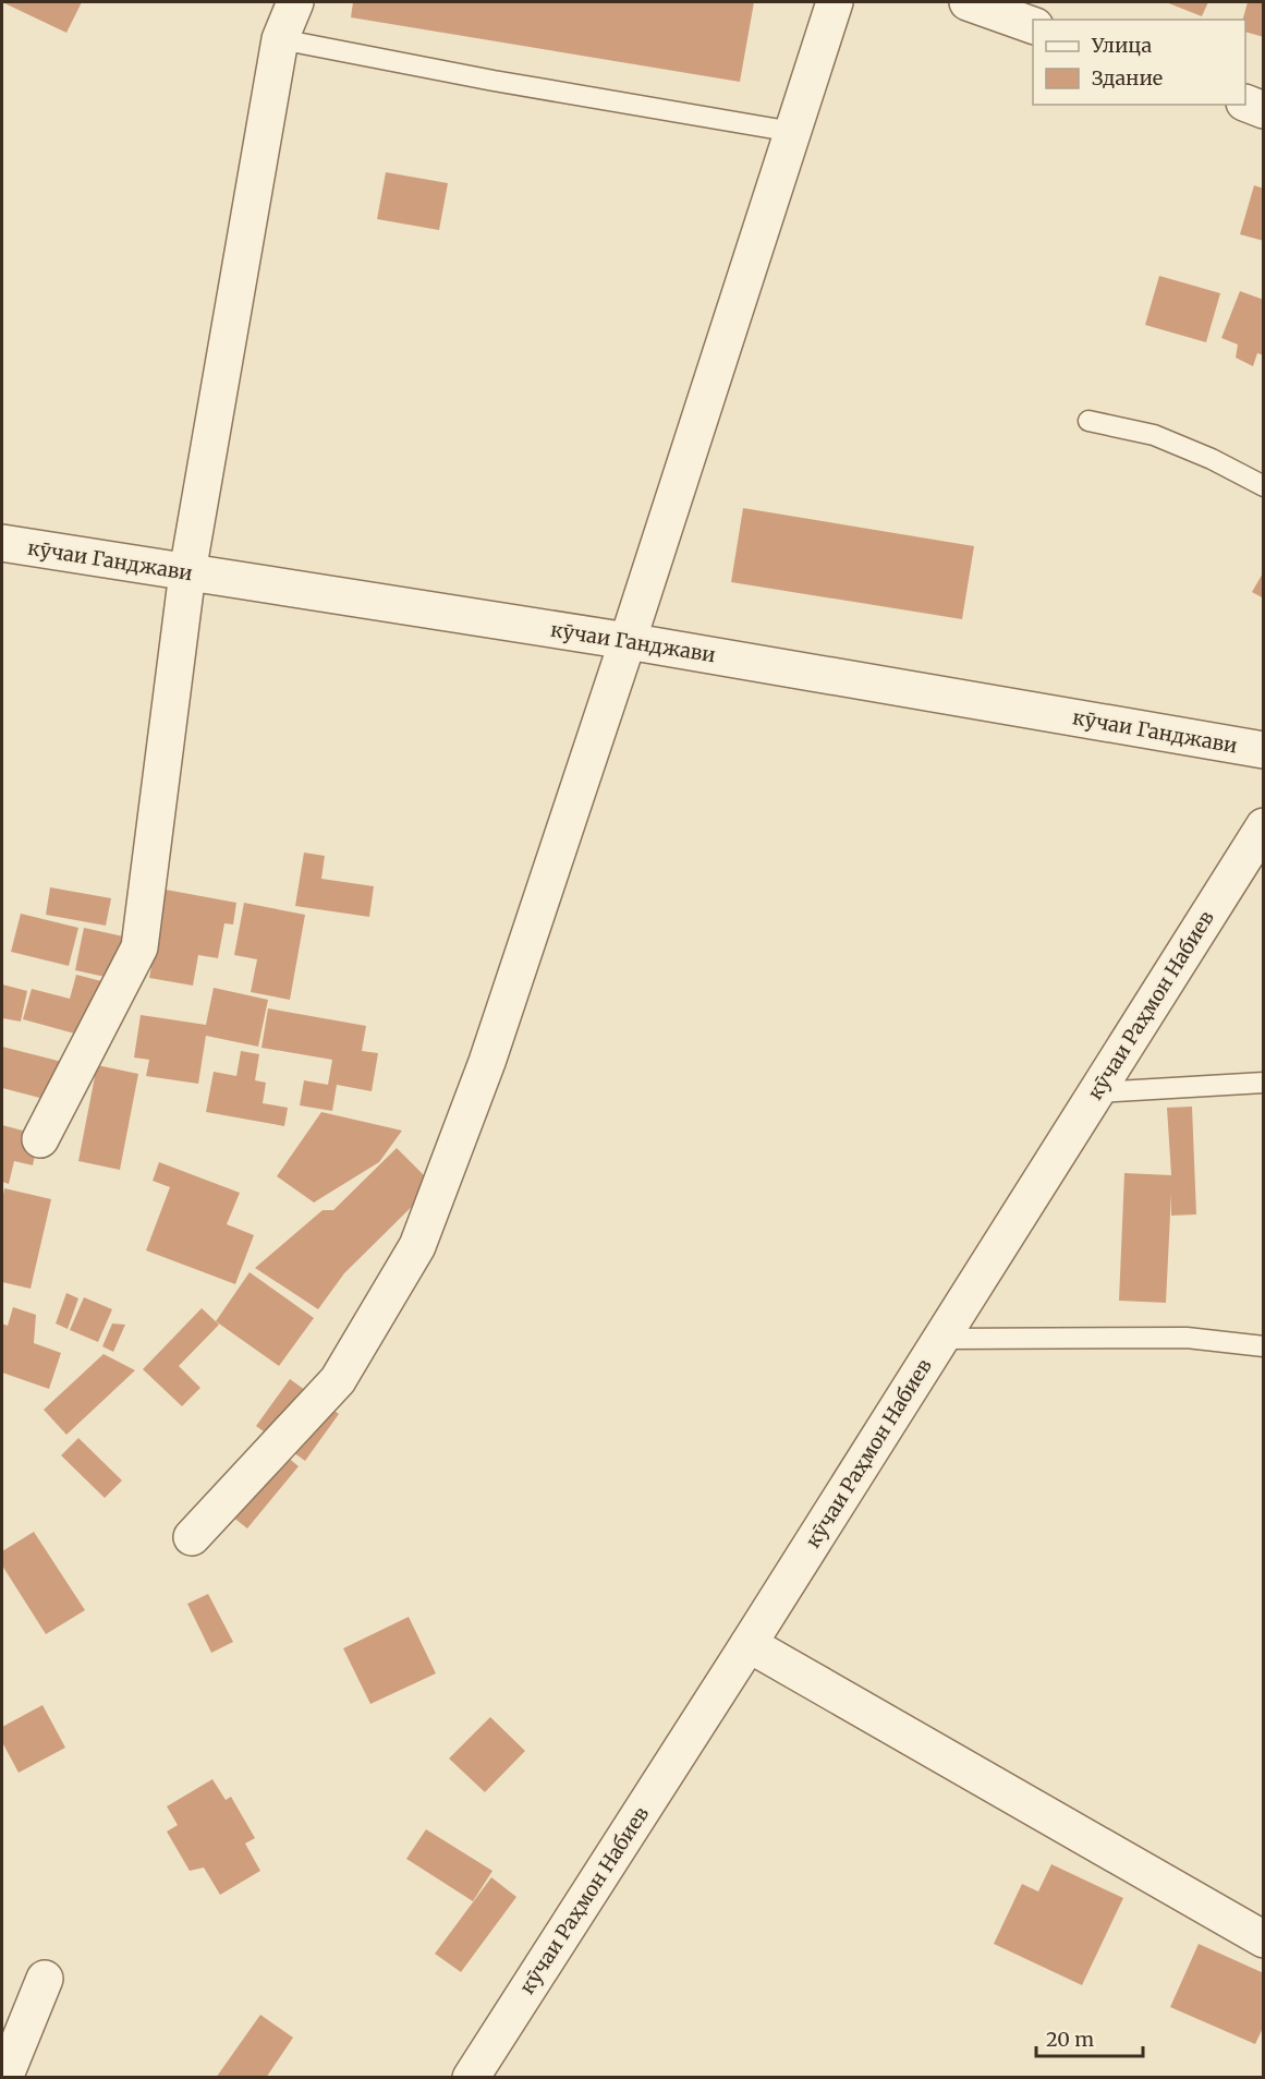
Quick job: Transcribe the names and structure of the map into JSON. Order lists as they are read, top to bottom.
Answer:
{
  "streets": {
    "street": ["кӯчаи Ганджави", "кӯчаи Раҳмон Набиев"]
  },
  "legend": ["Улица", "Здание"],
  "scale_bar": "20 m"
}
